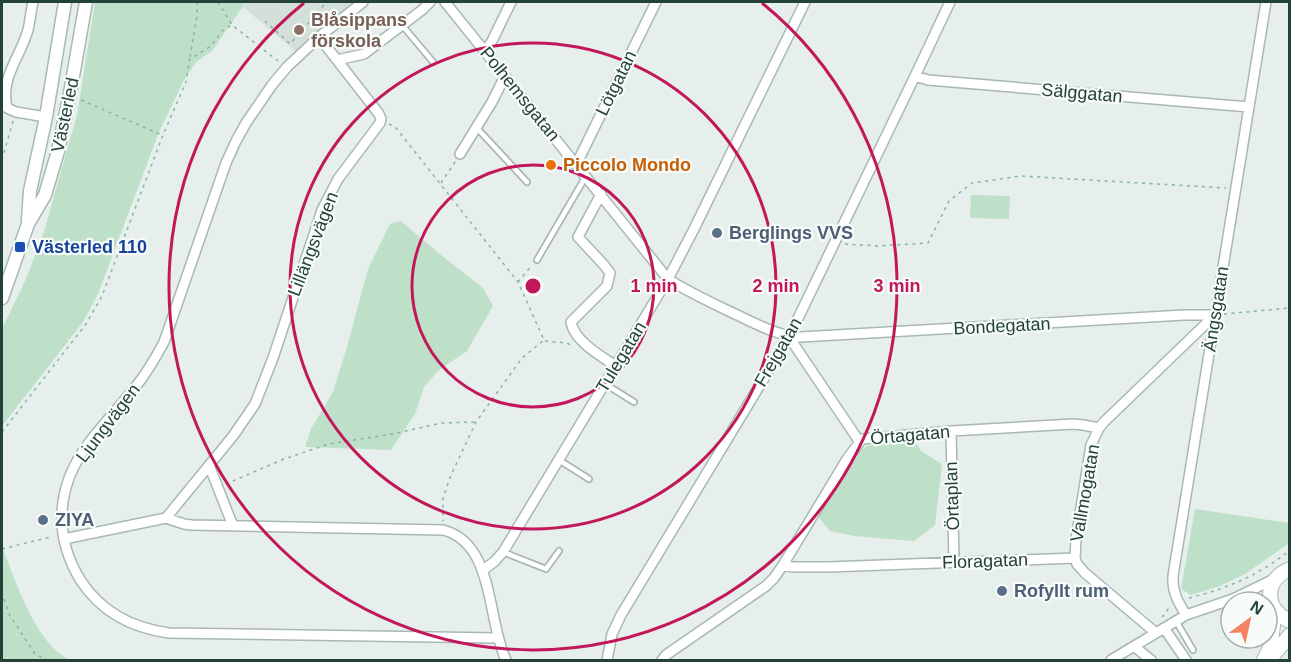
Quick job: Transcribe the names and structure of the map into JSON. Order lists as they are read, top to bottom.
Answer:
{
  "streets": {
    "street": [
      "Lötgatan",
      "Sälggatan",
      "Polhemsgatan",
      "Västerled",
      "Lillängsvägen",
      "Ängsgatan",
      "Bondegatan",
      "Frejgatan",
      "Tulegatan",
      "Ljungvägen",
      "Örtagatan",
      "Vallmogatan",
      "Örtaplan",
      "Floragatan"
    ]
  },
  "crossings": [
    ["Lötgatan", "Polhemsgatan"],
    ["Sälggatan", "Ängsgatan"],
    ["Sälggatan", "Frejgatan"],
    ["Polhemsgatan", "Bondegatan"],
    ["Polhemsgatan", "Frejgatan"],
    ["Polhemsgatan", "Tulegatan"],
    ["Ängsgatan", "Bondegatan"],
    ["Bondegatan", "Frejgatan"],
    ["Örtagatan", "Vallmogatan"],
    ["Örtagatan", "Örtaplan"],
    ["Örtagatan", "Floragatan"],
    ["Vallmogatan", "Floragatan"],
    ["Örtaplan", "Floragatan"]
  ],
  "places": {
    "other": [
      "Blåsippans förskola",
      "Piccolo Mondo",
      "Berglings VVS",
      "ZIYA",
      "Rofyllt rum"
    ],
    "transit": ["Västerled 110"]
  },
  "north": "top right",
  "rings": ["1 min", "2 min", "3 min"]
}
